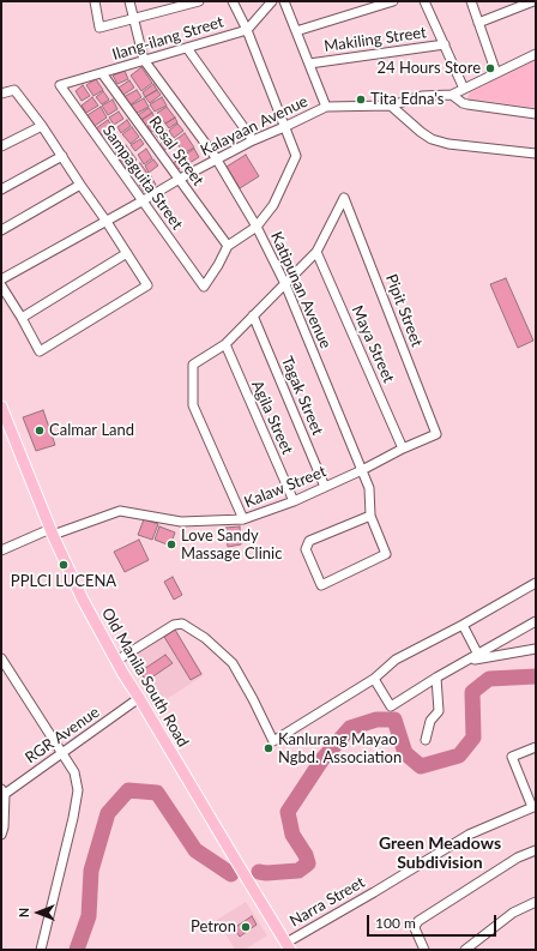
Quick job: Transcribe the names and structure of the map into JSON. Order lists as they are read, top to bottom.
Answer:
{
  "streets": {
    "main road": ["Old Manila South Road"],
    "street": [
      "Ilang-ilang Street",
      "Makiling Street",
      "Kalayaan Avenue",
      "Rosal Street",
      "Sampaguita Street",
      "Katipunan Avenue",
      "Pipit Street",
      "Maya Street",
      "Tagak Street",
      "Agila Street",
      "Kalaw Street",
      "RGR Avenue",
      "Narra Street"
    ]
  },
  "crossings": [
    ["Ilang-ilang Street", "Rosal Street"],
    ["Ilang-ilang Street", "Sampaguita Street"],
    ["Ilang-ilang Street", "Katipunan Avenue"],
    ["Kalayaan Avenue", "Rosal Street"],
    ["Kalayaan Avenue", "Sampaguita Street"],
    ["Kalayaan Avenue", "Katipunan Avenue"],
    ["Rosal Street", "Sampaguita Street"],
    ["Katipunan Avenue", "Kalaw Street"],
    ["Pipit Street", "Maya Street"],
    ["Pipit Street", "Kalaw Street"],
    ["Maya Street", "Kalaw Street"],
    ["Tagak Street", "Kalaw Street"],
    ["Agila Street", "Kalaw Street"],
    ["Kalaw Street", "Old Manila South Road"],
    ["Old Manila South Road", "RGR Avenue"],
    ["Old Manila South Road", "Narra Street"]
  ],
  "districts": ["Green Meadows Subdivision"],
  "places": [
    "24 Hours Store",
    "Tita Edna's",
    "Calmar Land",
    "Love Sandy Massage Clinic",
    "PPLCI LUCENA",
    "Kanlurang Mayao Ngbd. Association",
    "Petron"
  ],
  "scale_bar": "100 m",
  "north": "left"
}
